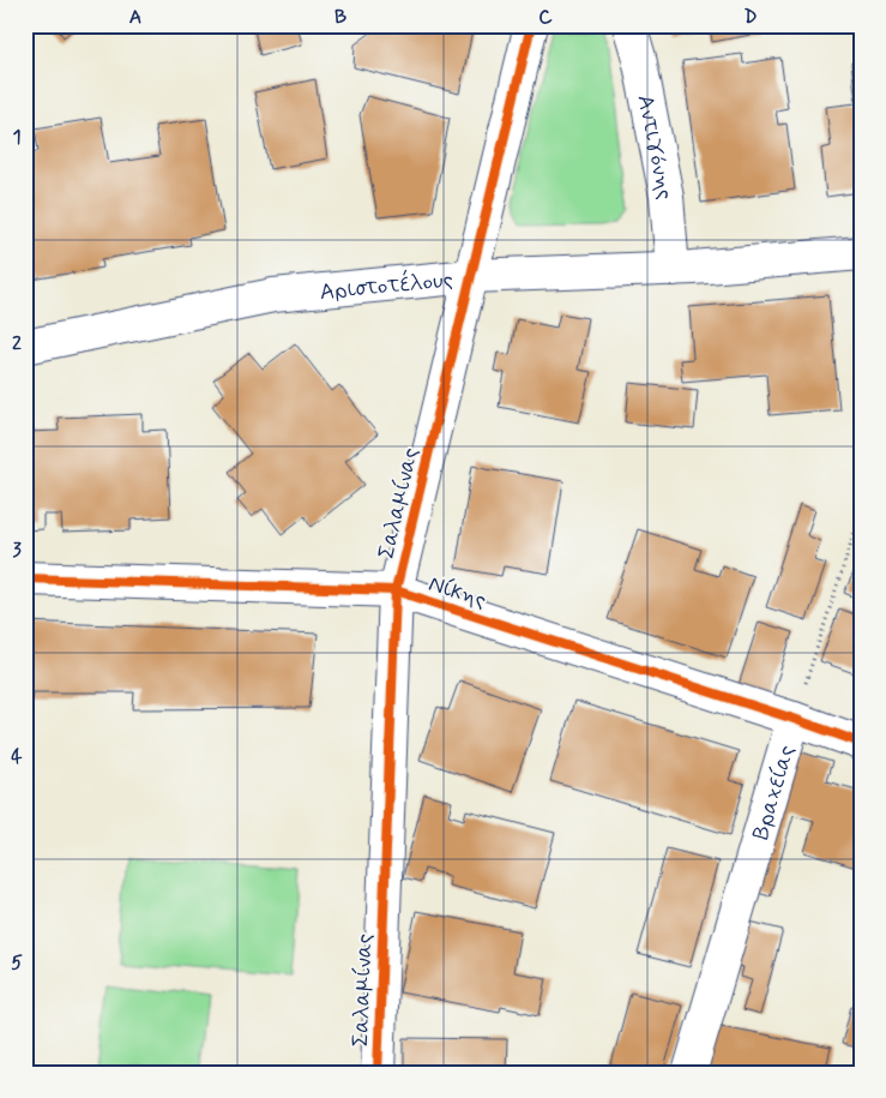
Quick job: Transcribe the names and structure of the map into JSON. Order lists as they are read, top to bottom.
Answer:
{
  "streets": {
    "street": [
      "Αντιγόνης",
      "Αριστοτέλους",
      "Σαλαμίνας",
      "Νίκης",
      "Βραχείας"
    ]
  },
  "crossings": [
    ["Αντιγόνης", "Αριστοτέλους"],
    ["Αριστοτέλους", "Σαλαμίνας"],
    ["Σαλαμίνας", "Νίκης"],
    ["Νίκης", "Βραχείας"]
  ],
  "grid": {
    "columns": [
      "A",
      "B",
      "C",
      "D"
    ],
    "rows": [
      "1",
      "2",
      "3",
      "4",
      "5"
    ]
  }
}
